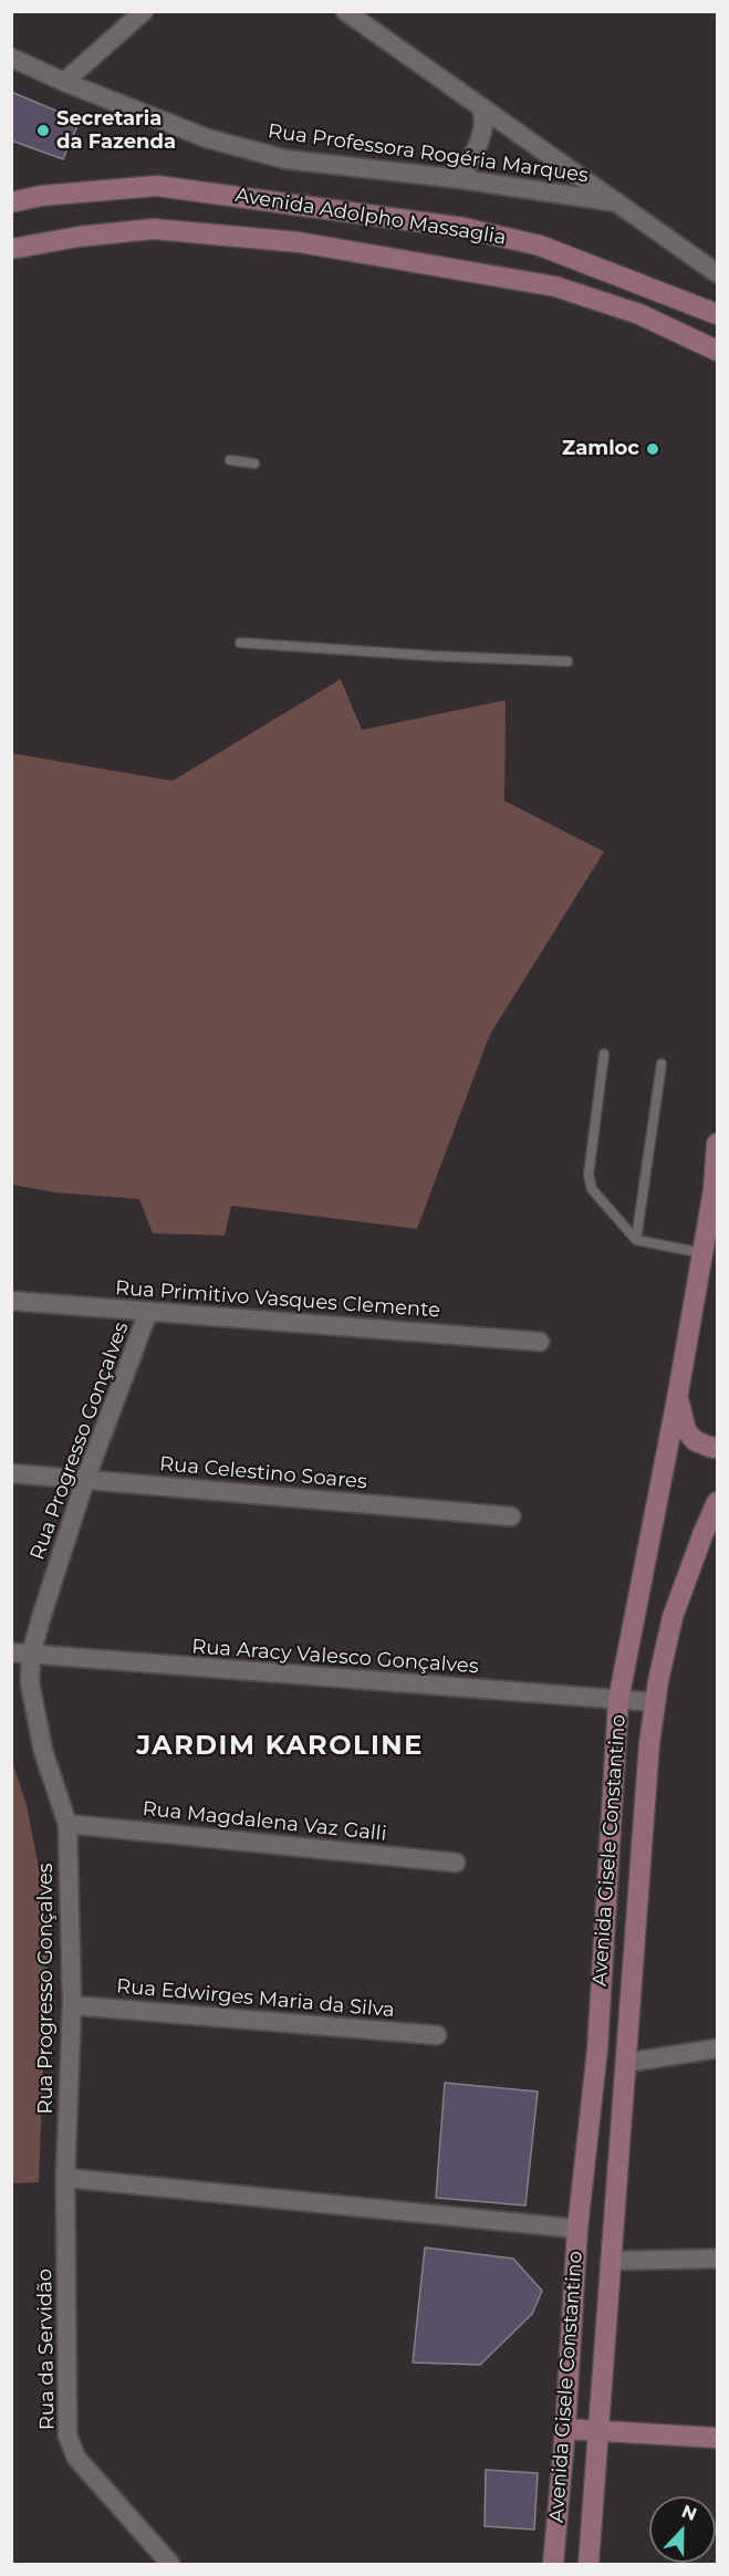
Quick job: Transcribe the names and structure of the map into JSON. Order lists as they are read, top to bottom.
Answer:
{
  "streets": {
    "main road": ["Avenida Adolpho Massaglia", "Avenida Gisele Constantino"],
    "street": [
      "Rua Professora Rogéria Marques",
      "Rua Primitivo Vasques Clemente",
      "Rua Progresso Gonçalves",
      "Rua Celestino Soares",
      "Rua Aracy Valesco Gonçalves",
      "Rua Magdalena Vaz Galli",
      "Rua Edwirges Maria da Silva",
      "Rua da Servidão"
    ]
  },
  "crossings": [
    ["Rua Primitivo Vasques Clemente", "Rua Progresso Gonçalves"],
    ["Rua Progresso Gonçalves", "Rua Celestino Soares"],
    ["Rua Progresso Gonçalves", "Rua Aracy Valesco Gonçalves"],
    ["Rua Progresso Gonçalves", "Rua Magdalena Vaz Galli"],
    ["Rua Progresso Gonçalves", "Rua Edwirges Maria da Silva"],
    ["Rua Progresso Gonçalves", "Rua da Servidão"],
    ["Rua Aracy Valesco Gonçalves", "Avenida Gisele Constantino"]
  ],
  "districts": ["JARDIM KAROLINE"],
  "places": ["Secretaria da Fazenda", "Zamloc"],
  "north": "top"
}
